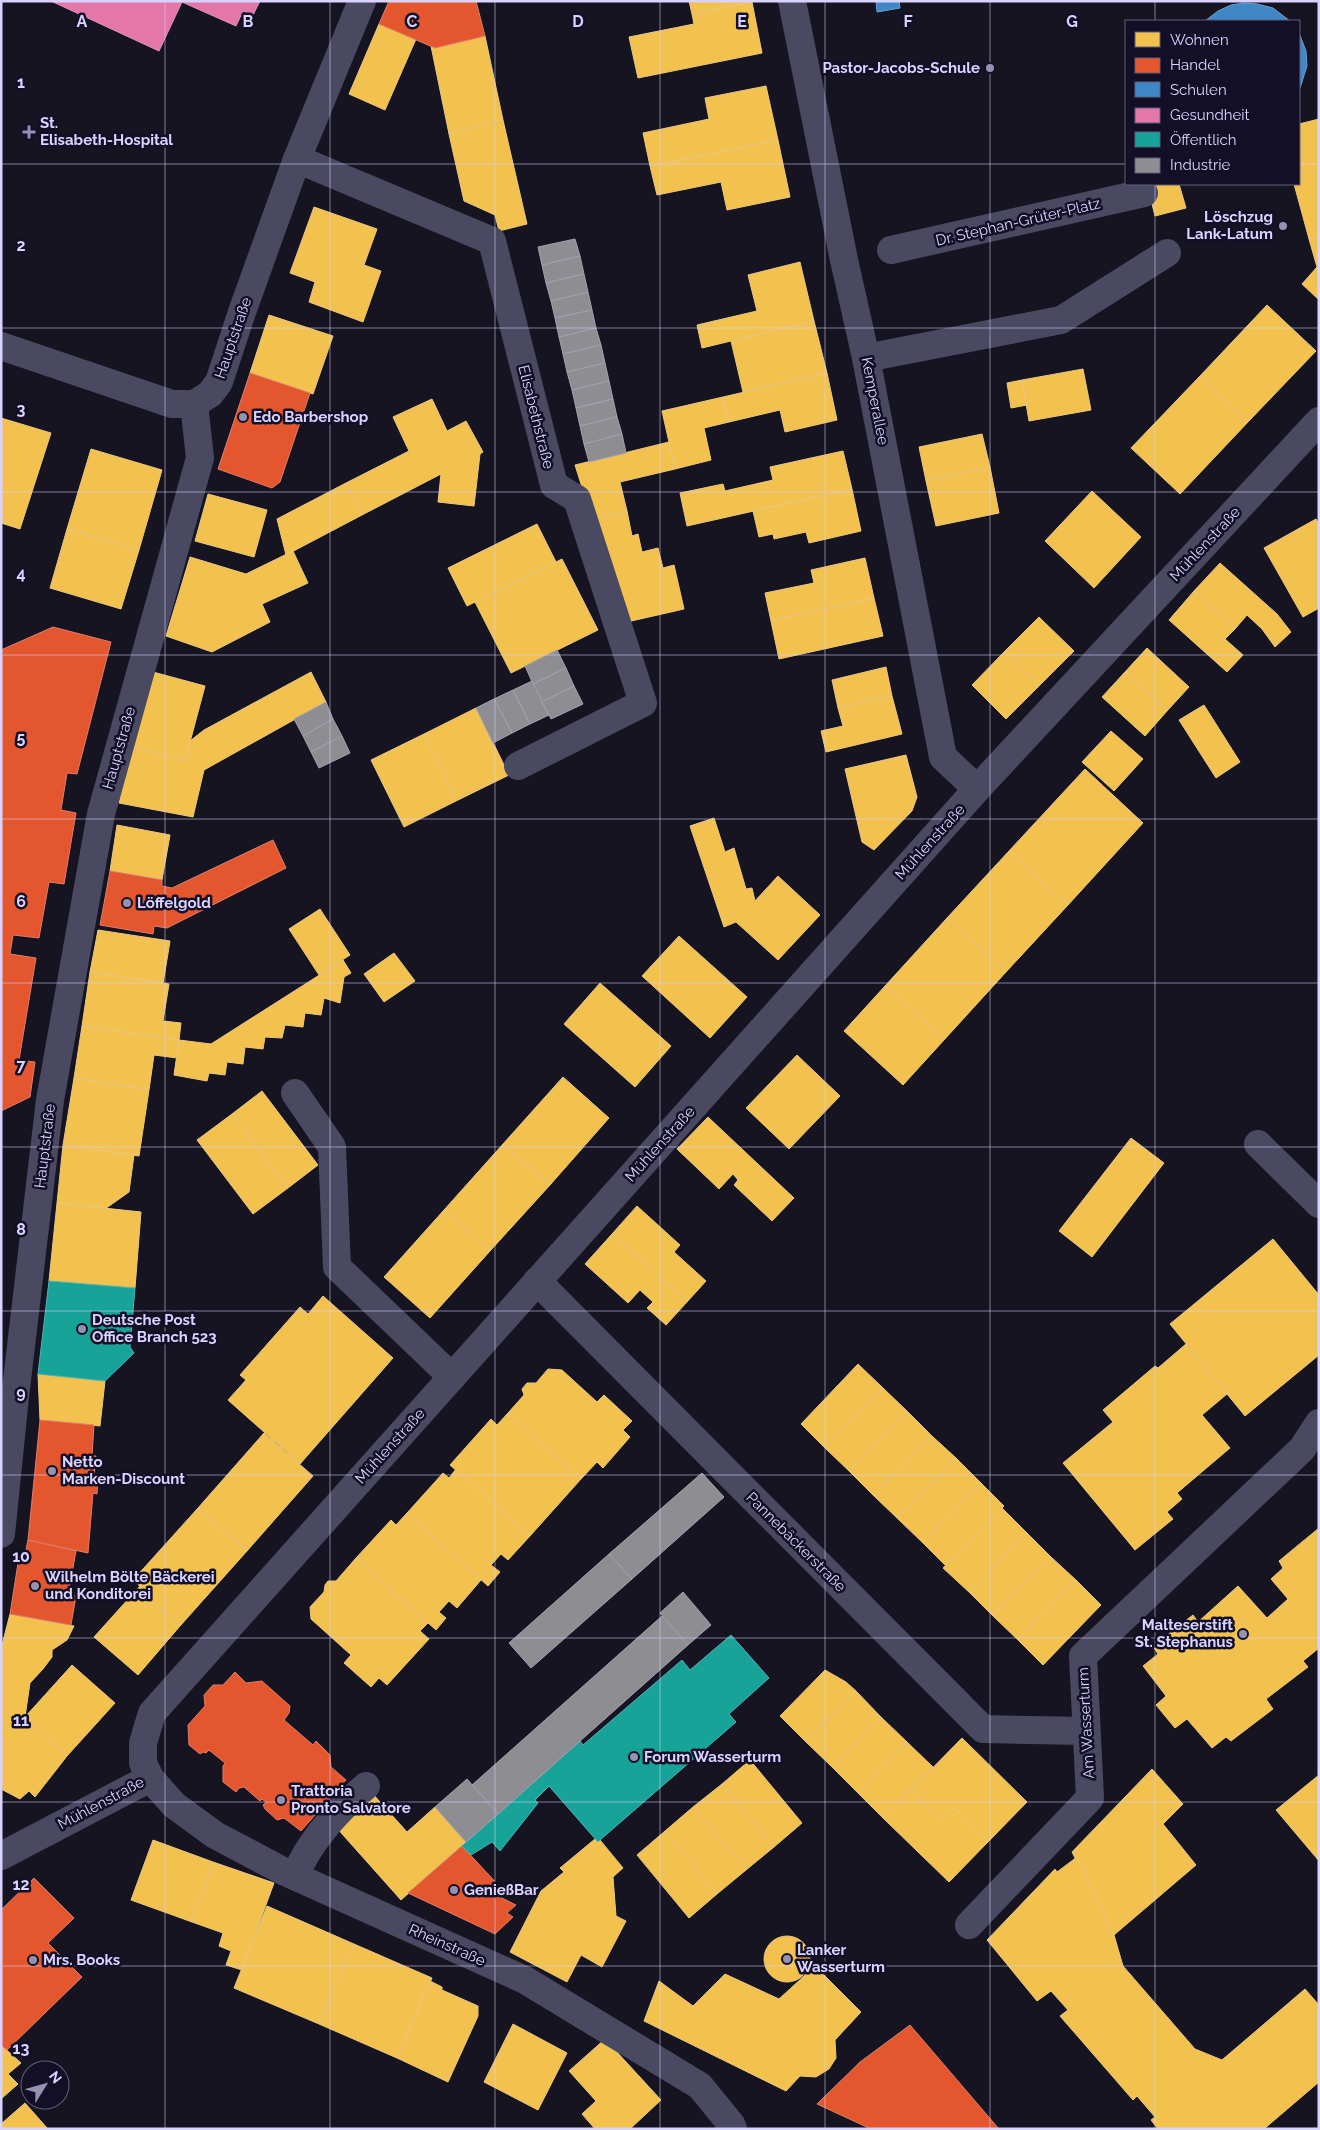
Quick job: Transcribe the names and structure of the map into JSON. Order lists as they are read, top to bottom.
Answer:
{
  "streets": {
    "street": [
      "Dr. Stephan-Grüter-Platz",
      "Hauptstraße",
      "Kemperallee",
      "Elisabethstraße",
      "Mühlenstraße",
      "Pannebäckerstraße",
      "Am Wasserturm",
      "Rheinstraße"
    ]
  },
  "crossings": [
    ["Hauptstraße", "Elisabethstraße"],
    ["Kemperallee", "Mühlenstraße"],
    ["Mühlenstraße", "Pannebäckerstraße"],
    ["Mühlenstraße", "Rheinstraße"],
    ["Pannebäckerstraße", "Am Wasserturm"]
  ],
  "places": {
    "other": [
      "Pastor-Jacobs-Schule",
      "Löschzug Lank-Latum",
      "Edo Barbershop",
      "Löffelgold",
      "Deutsche Post Office Branch 523",
      "Netto Marken-Discount",
      "Wilhelm Bölte Bäckerei und Konditorei",
      "Malteserstift St. Stephanus",
      "Forum Wasserturm",
      "Trattoria Pronto Salvatore",
      "GenießBar",
      "Lanker Wasserturm",
      "Mrs. Books"
    ],
    "health": ["St. Elisabeth-Hospital"]
  },
  "legend": [
    "Wohnen",
    "Handel",
    "Schulen",
    "Gesundheit",
    "Öffentlich",
    "Industrie"
  ],
  "north": "top right",
  "grid": {
    "columns": [
      "A",
      "B",
      "C",
      "D",
      "E",
      "F",
      "G"
    ],
    "rows": [
      "1",
      "2",
      "3",
      "4",
      "5",
      "6",
      "7",
      "8",
      "9",
      "10",
      "11",
      "12",
      "13"
    ]
  }
}
